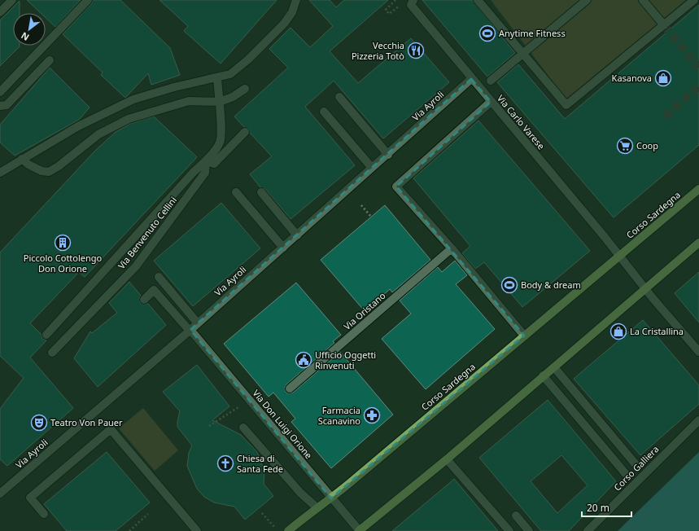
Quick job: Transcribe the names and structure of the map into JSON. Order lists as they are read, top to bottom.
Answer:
{
  "streets": {
    "main road": ["Corso Sardegna"],
    "street": [
      "Via Ayroli",
      "Via Carlo Varese",
      "Via Benvenuto Cellini",
      "Via Oristano",
      "Via Don Luigi Orione",
      "Corso Galliera"
    ]
  },
  "crossings": [
    ["Via Ayroli", "Via Carlo Varese"],
    ["Via Ayroli", "Via Don Luigi Orione"],
    ["Via Carlo Varese", "Corso Sardegna"],
    ["Corso Sardegna", "Via Don Luigi Orione"]
  ],
  "places": {
    "sports": ["Anytime Fitness", "Body & dream"],
    "restaurant": ["Vecchia Pizzeria Totò"],
    "shop": ["Kasanova", "La Cristallina"],
    "supermarket": ["Coop"],
    "building": ["Piccolo Cottolengo Don Orione"],
    "public building": ["Ufficio Oggetti Rinvenuti"],
    "pharmacy": ["Farmacia Scanavino"],
    "theatre": ["Teatro Von Pauer"],
    "church": ["Chiesa di Santa Fede"]
  },
  "scale_bar": "20 m",
  "north": "bottom left"
}
